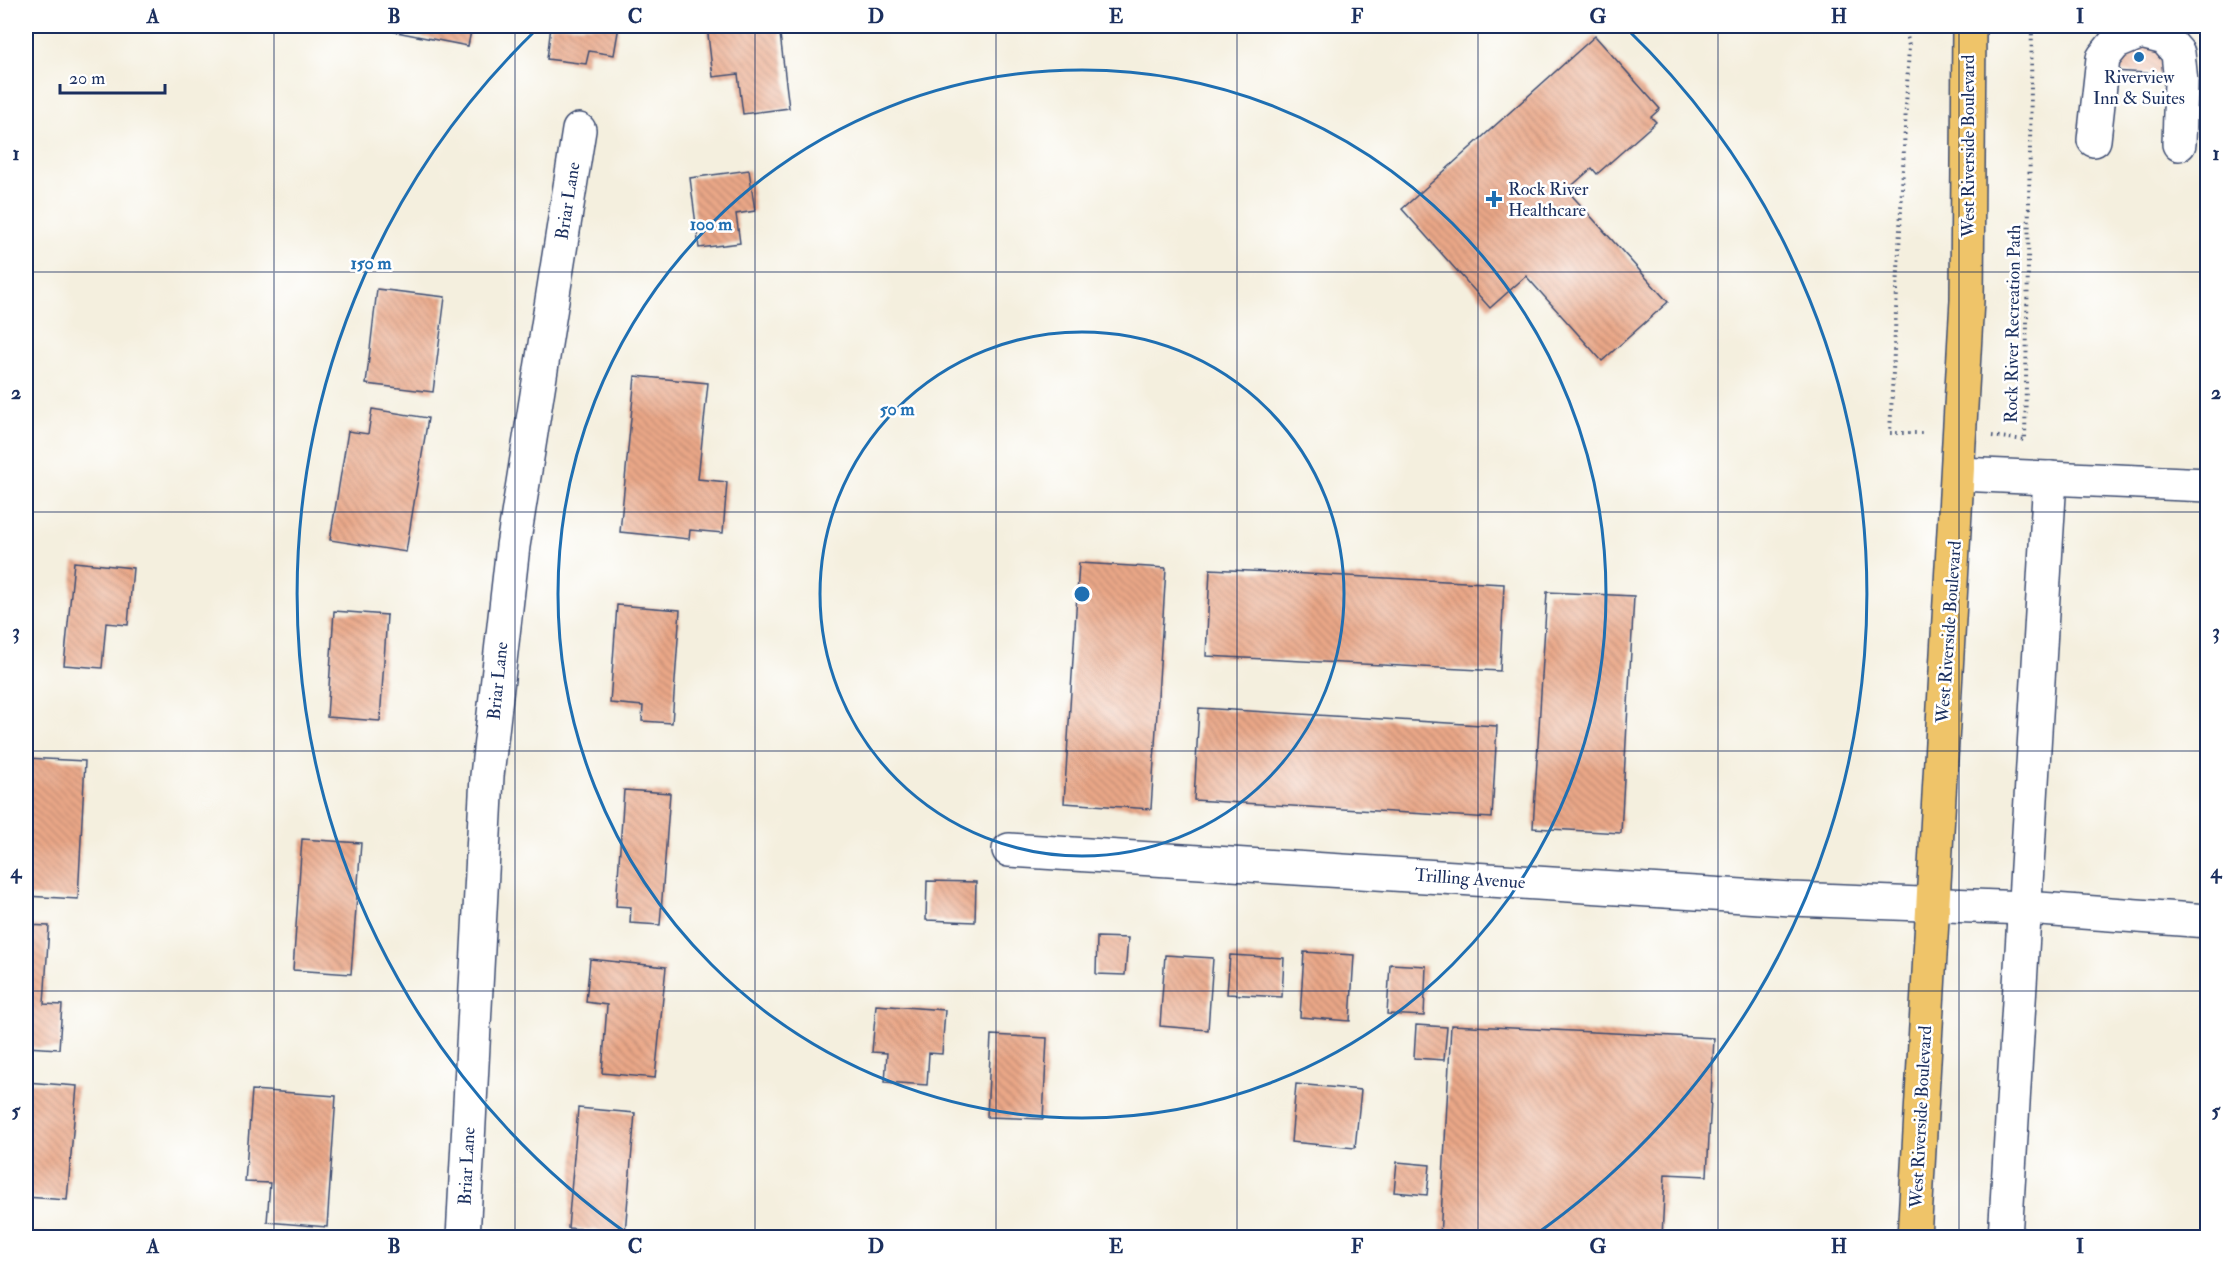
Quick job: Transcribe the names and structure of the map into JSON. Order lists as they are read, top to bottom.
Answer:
{
  "streets": {
    "main road": ["West Riverside Boulevard"],
    "street": ["Briar Lane", "Trilling Avenue"],
    "path": ["Rock River Recreation Path"]
  },
  "crossings": [
    ["West Riverside Boulevard", "Rock River Recreation Path"],
    ["West Riverside Boulevard", "Trilling Avenue"]
  ],
  "places": {
    "other": ["Riverview Inn & Suites"],
    "health": ["Rock River Healthcare"]
  },
  "scale_bar": "20 m",
  "grid": {
    "columns": [
      "A",
      "B",
      "C",
      "D",
      "E",
      "F",
      "G",
      "H",
      "I"
    ],
    "rows": [
      "1",
      "2",
      "3",
      "4",
      "5"
    ]
  },
  "rings": ["100 m", "150 m", "50 m"]
}
